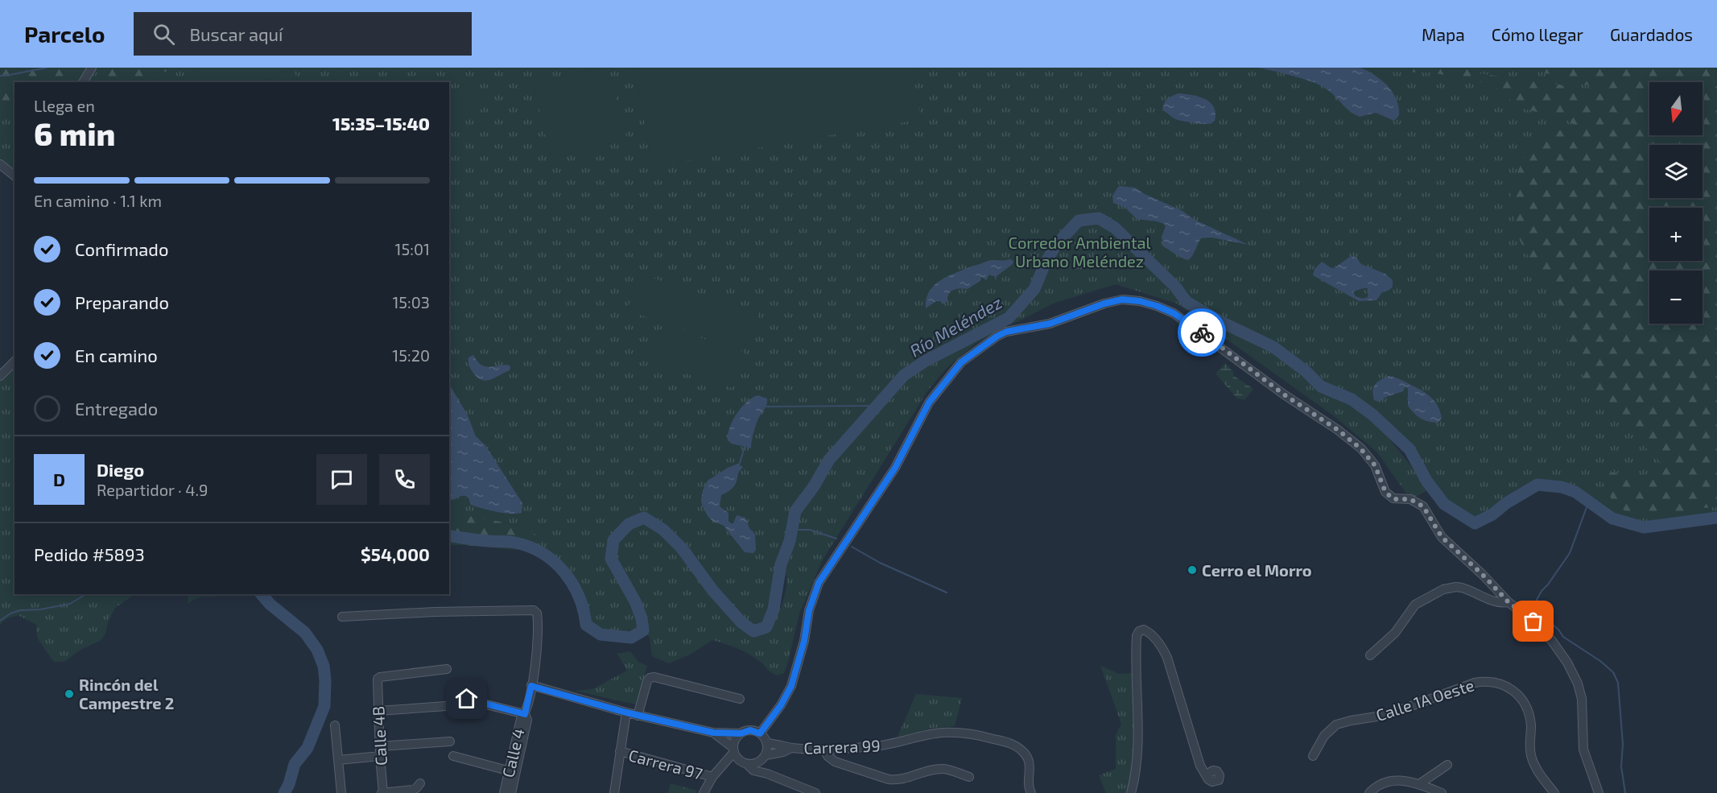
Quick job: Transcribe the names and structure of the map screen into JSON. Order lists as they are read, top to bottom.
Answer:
{
  "streets": {
    "street": [
      "Calle 1A Oeste",
      "Calle 4B",
      "Carrera 99",
      "Calle 4",
      "Carrera 97"
    ]
  },
  "water": ["Río Meléndez"],
  "parks": ["Corredor Ambiental Urbano Meléndez"],
  "places": ["Cerro el Morro", "Rincón del Campestre 2"],
  "north": "bottom",
  "page": {
    "header": "Parcelo",
    "search": "Buscar aquí",
    "nav": ["Mapa", "Cómo llegar", "Guardados"],
    "map_buttons": ["+", "−"],
    "heading": ["6 min", "Llega en", "15:35–15:40"],
    "panel": [
      "Diego",
      "Repartidor · 4.9",
      "Pedido #5893",
      "$54,000"
    ],
    "bar": "En camino · 1.1 km",
    "list": [
      ["Confirmado", "15:01"],
      ["Preparando", "15:03"],
      ["En camino", "15:20"],
      "Entregado"
    ],
    "round": "D"
  }
}
